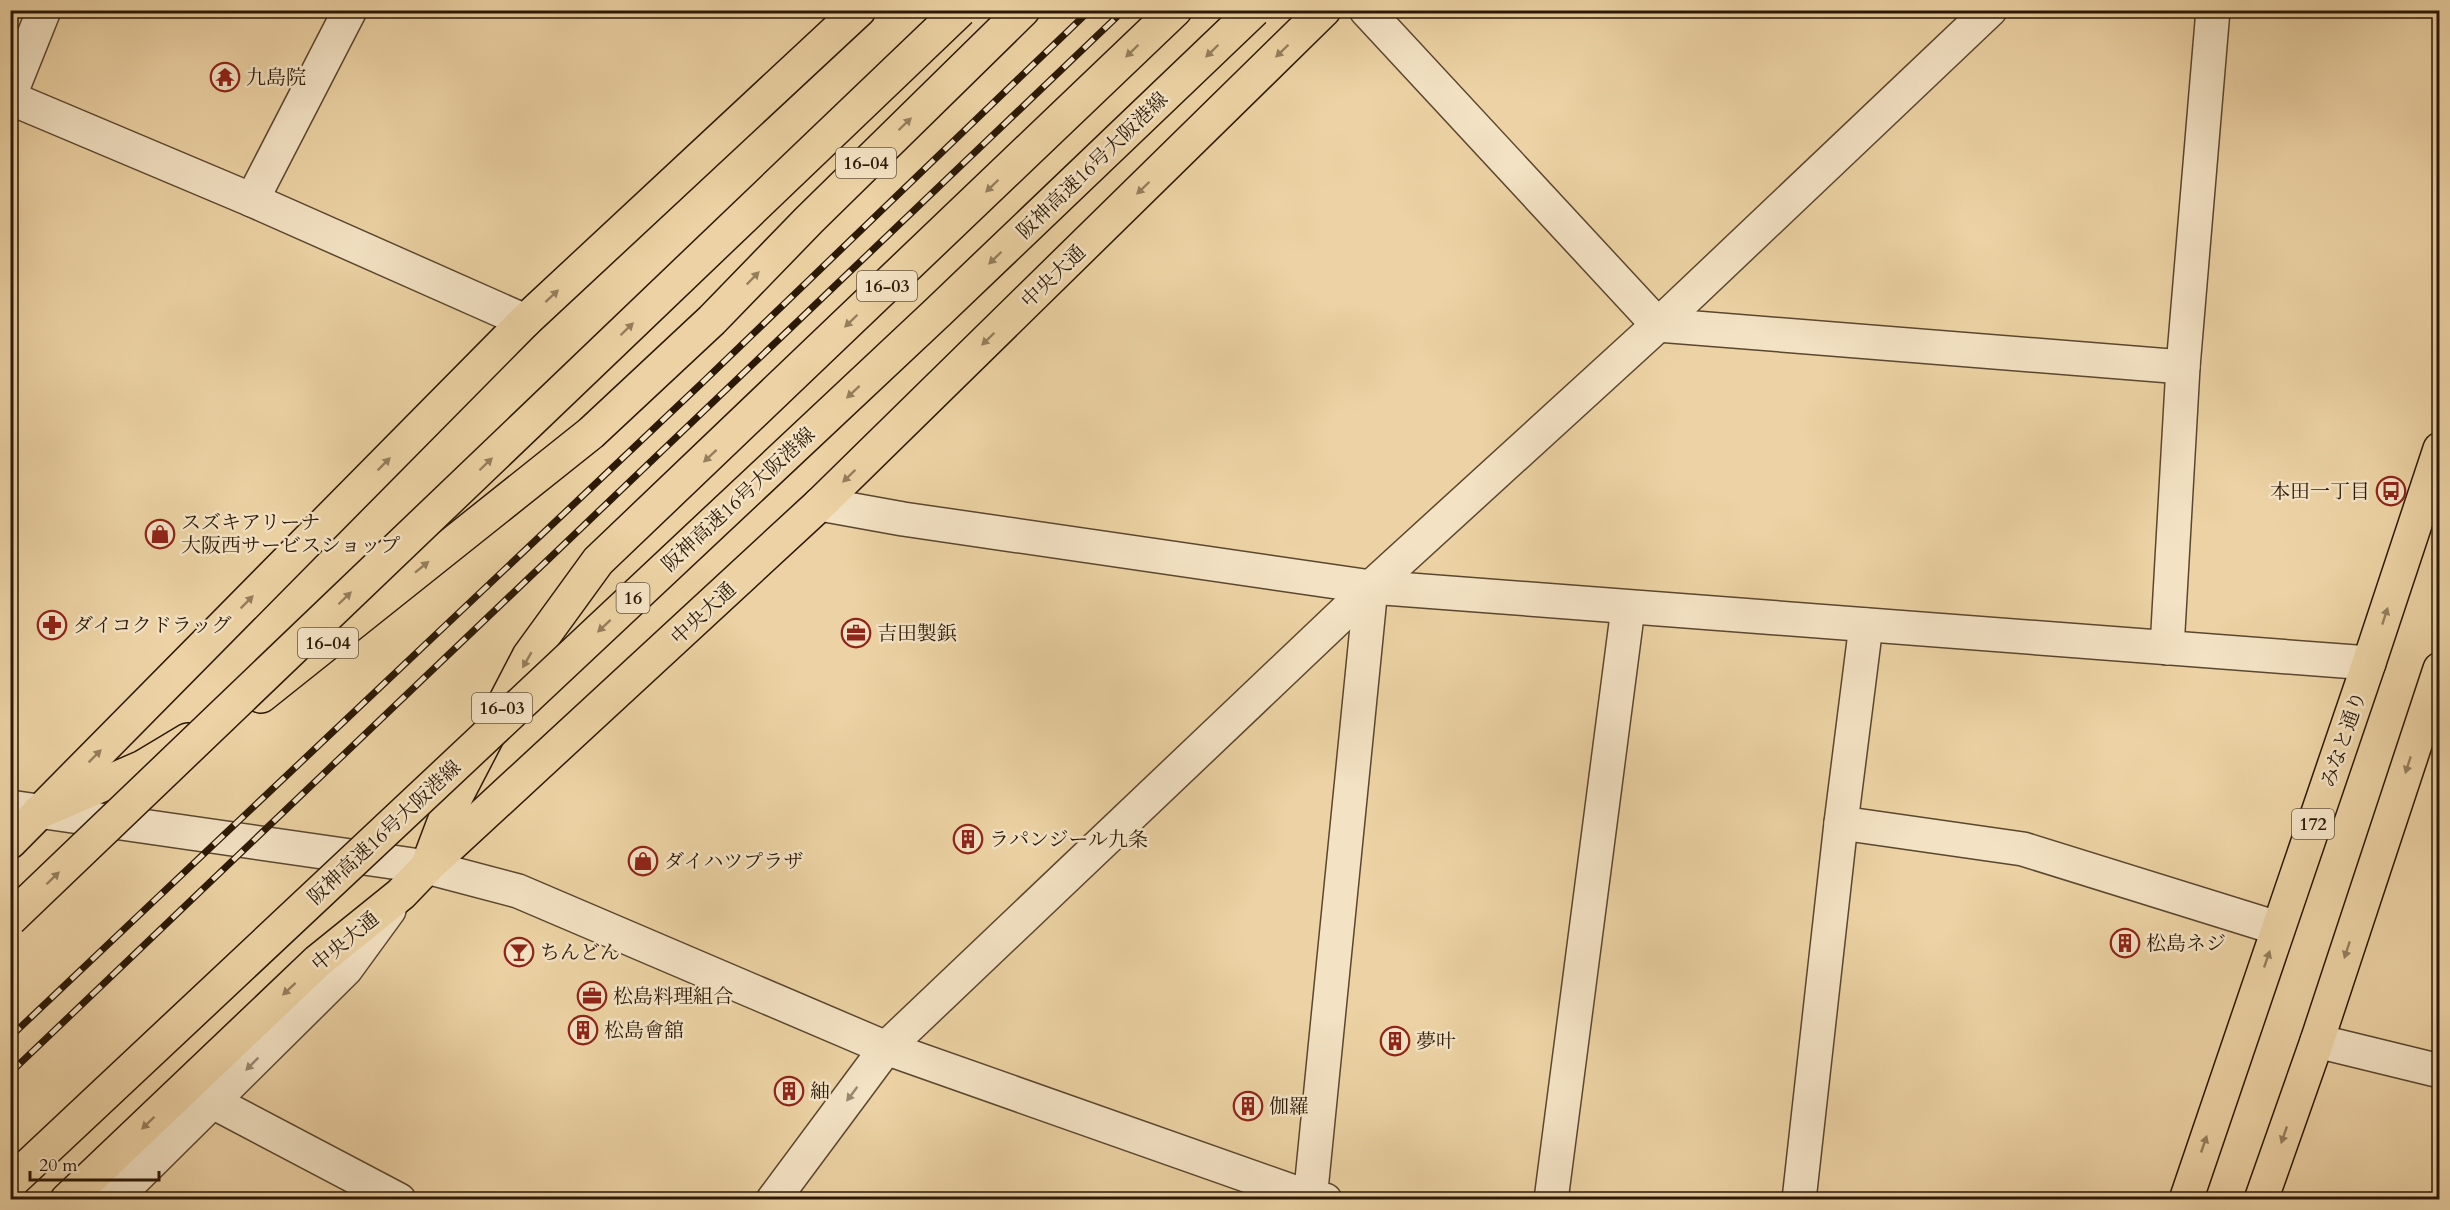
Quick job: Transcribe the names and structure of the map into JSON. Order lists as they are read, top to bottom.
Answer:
{
  "streets": {
    "main road": [
      "16-04",
      "阪神高速16号大阪港線",
      "中央大通",
      "16-03",
      "16",
      "みなと通り",
      "172"
    ]
  },
  "crossings": [
    ["中央大通", "16-03"]
  ],
  "places": {
    "temple": ["九島院"],
    "bus stop": ["本田一丁目"],
    "shop": ["スズキアリーナ 大阪西サービスショップ", "ダイハツプラザ"],
    "pharmacy": ["ダイコクドラッグ"],
    "office": ["吉田製鋲", "松島料理組合"],
    "building": [
      "ラパンジール九条",
      "松島ネジ",
      "松島會舘",
      "夢叶",
      "紬",
      "伽羅"
    ],
    "bar": ["ちんどん"]
  },
  "scale_bar": "20 m"
}
